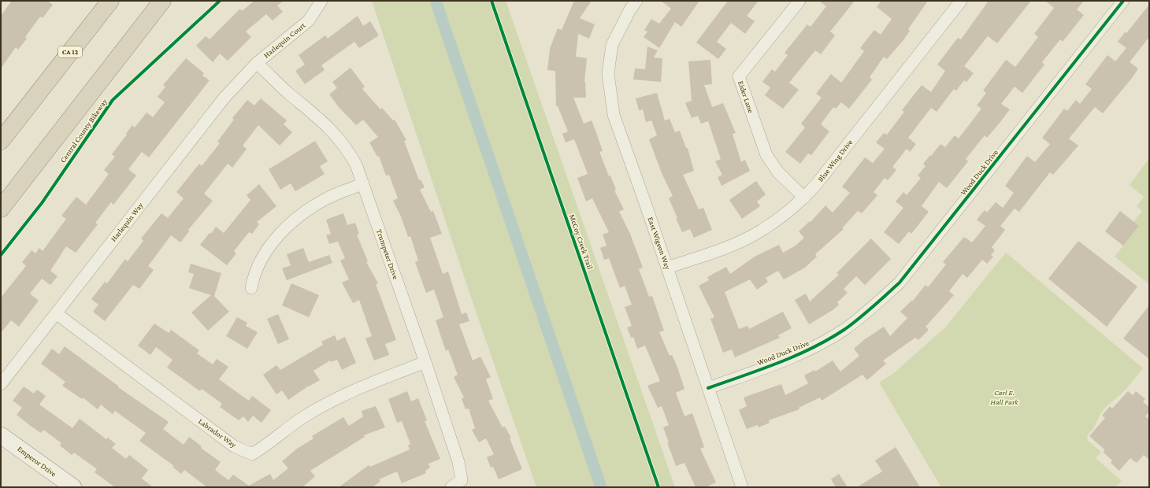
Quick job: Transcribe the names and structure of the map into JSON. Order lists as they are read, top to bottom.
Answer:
{
  "streets": {
    "highway": ["CA 12"],
    "street": [
      "Harlequin Court",
      "Eider Lane",
      "Blue Wing Drive",
      "Wood Duck Drive",
      "Harlequin Way",
      "East Wigeon Way",
      "Trumpeter Drive",
      "Labrador Way",
      "Emperor Drive"
    ],
    "cycle path": ["Central County Bikeway", "McCoy Creek Trail"]
  },
  "crossings": [
    ["Harlequin Court", "Harlequin Way"],
    ["Harlequin Court", "Trumpeter Drive"],
    ["Eider Lane", "Blue Wing Drive"],
    ["Blue Wing Drive", "East Wigeon Way"],
    ["Wood Duck Drive", "East Wigeon Way"],
    ["Harlequin Way", "Trumpeter Drive"],
    ["Harlequin Way", "Labrador Way"],
    ["Trumpeter Drive", "Labrador Way"]
  ],
  "parks": ["Carl E. Hall Park"]
}
